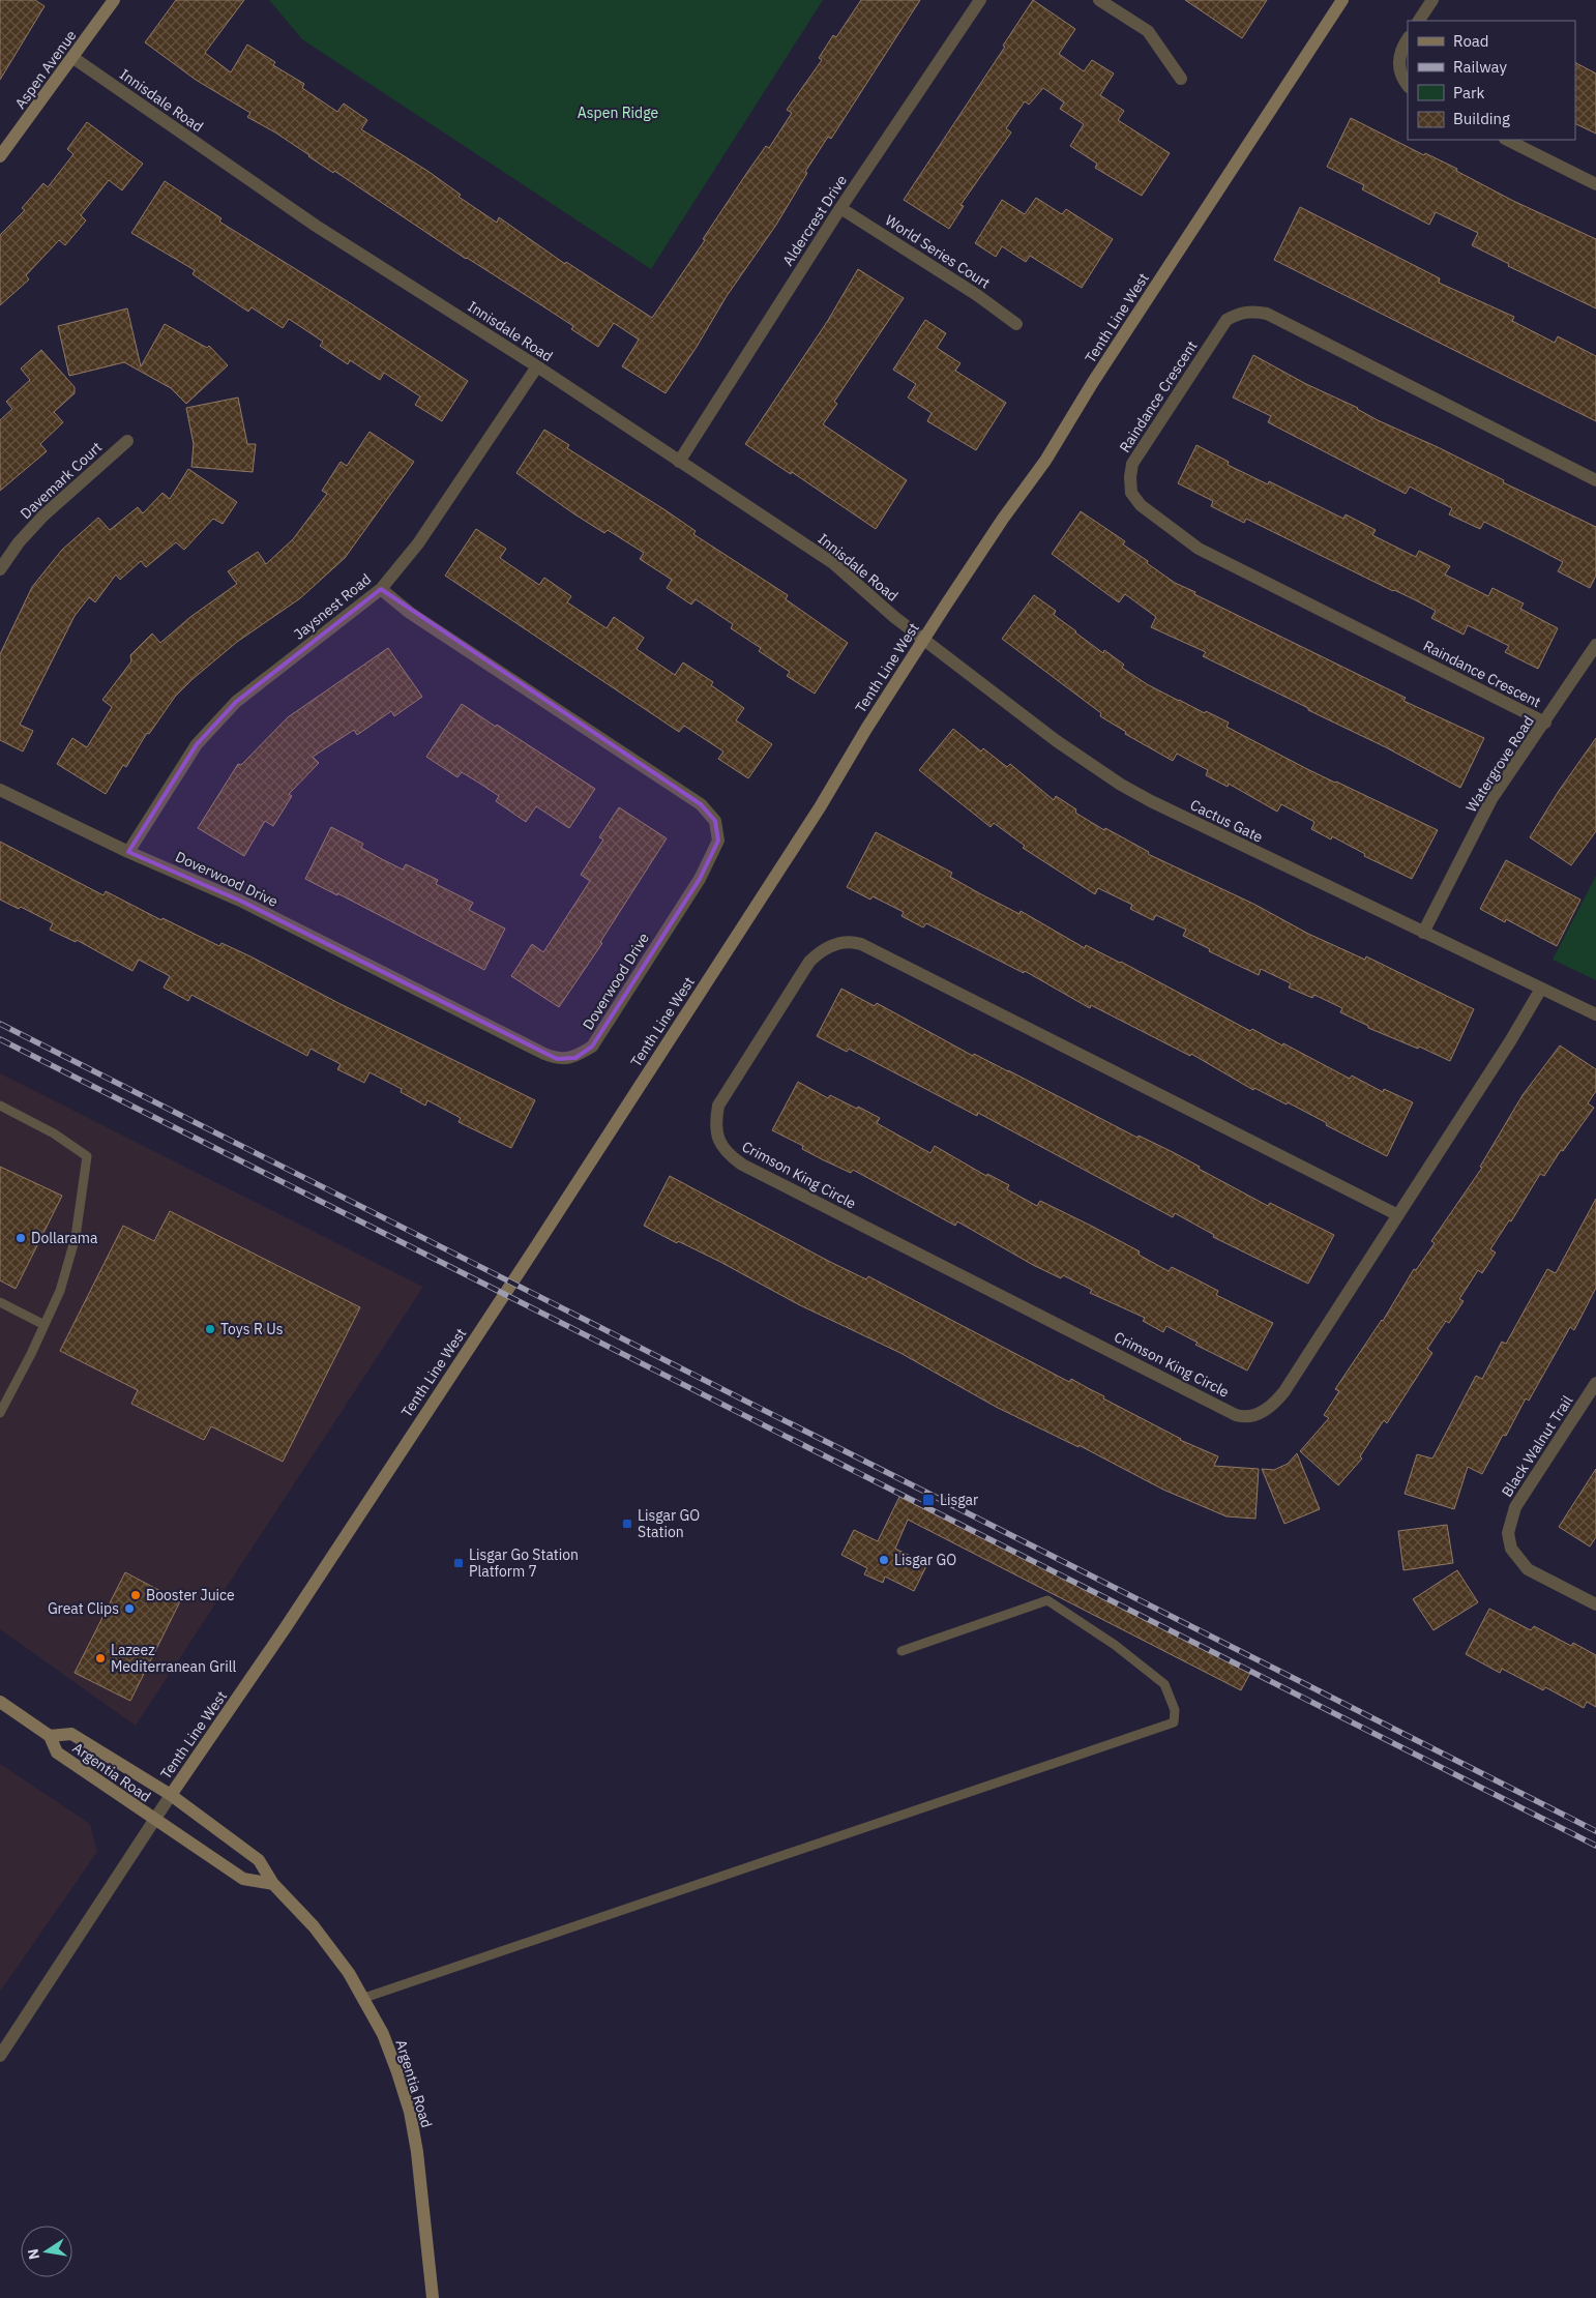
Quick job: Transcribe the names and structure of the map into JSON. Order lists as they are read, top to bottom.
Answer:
{
  "streets": {
    "street": [
      "Aspen Avenue",
      "Innisdale Road",
      "Aldercrest Drive",
      "World Series Court",
      "Tenth Line West",
      "Raindance Crescent",
      "Davemark Court",
      "Jaysnest Road",
      "Watergrove Road",
      "Cactus Gate",
      "Doverwood Drive",
      "Crimson King Circle",
      "Black Walnut Trail",
      "Argentia Road"
    ]
  },
  "crossings": [
    ["Aspen Avenue", "Innisdale Road"],
    ["Innisdale Road", "Aldercrest Drive"],
    ["Innisdale Road", "Tenth Line West"],
    ["Innisdale Road", "Jaysnest Road"],
    ["Innisdale Road", "Cactus Gate"],
    ["Aldercrest Drive", "World Series Court"],
    ["Tenth Line West", "Cactus Gate"],
    ["Tenth Line West", "Argentia Road"],
    ["Raindance Crescent", "Watergrove Road"],
    ["Jaysnest Road", "Doverwood Drive"],
    ["Watergrove Road", "Cactus Gate"]
  ],
  "parks": ["Aspen Ridge"],
  "places": {
    "other": [
      "Dollarama",
      "Toys R Us",
      "Lisgar GO",
      "Booster Juice",
      "Great Clips",
      "Lazeez Mediterranean Grill"
    ],
    "transit": ["Lisgar", "Lisgar GO Station", "Lisgar Go Station Platform 7"]
  },
  "legend": [
    "Road",
    "Railway",
    "Park",
    "Building"
  ],
  "north": "left"
}
